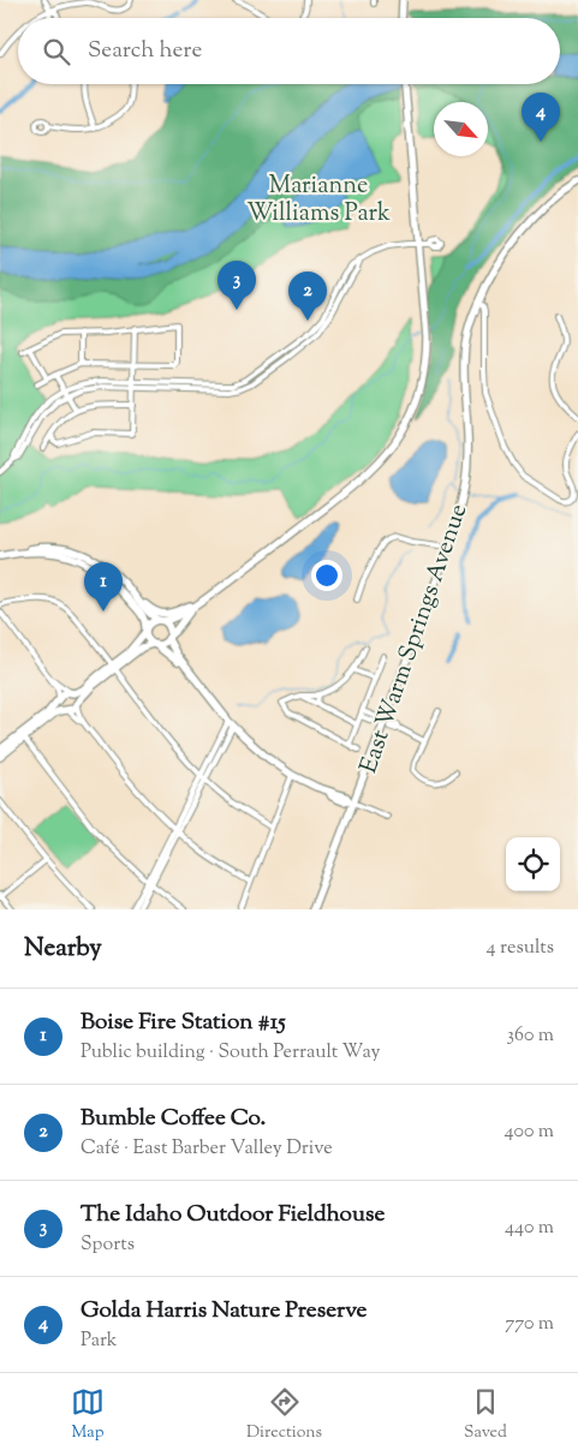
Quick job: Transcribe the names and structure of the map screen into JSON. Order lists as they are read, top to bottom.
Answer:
{
  "streets": {
    "street": ["East Warm Springs Avenue"]
  },
  "parks": ["Marianne Williams Park"],
  "north": "bottom right",
  "page": {
    "search": "Search here",
    "pins": [
      "4",
      "3",
      "2",
      "1"
    ],
    "heading": ["Nearby", "4 results"],
    "list": [
      {
        "mark": "1",
        "name": "Boise Fire Station #15",
        "note": "Public building · South Perrault Way",
        "value": "360 m"
      },
      {
        "mark": "2",
        "name": "Bumble Coffee Co.",
        "note": "Café · East Barber Valley Drive",
        "value": "400 m"
      },
      {
        "mark": "3",
        "name": "The Idaho Outdoor Fieldhouse",
        "note": "Sports",
        "value": "440 m"
      },
      {
        "mark": "4",
        "name": "Golda Harris Nature Preserve",
        "note": "Park",
        "value": "770 m"
      }
    ],
    "nav": ["Map", "Directions", "Saved"]
  }
}
